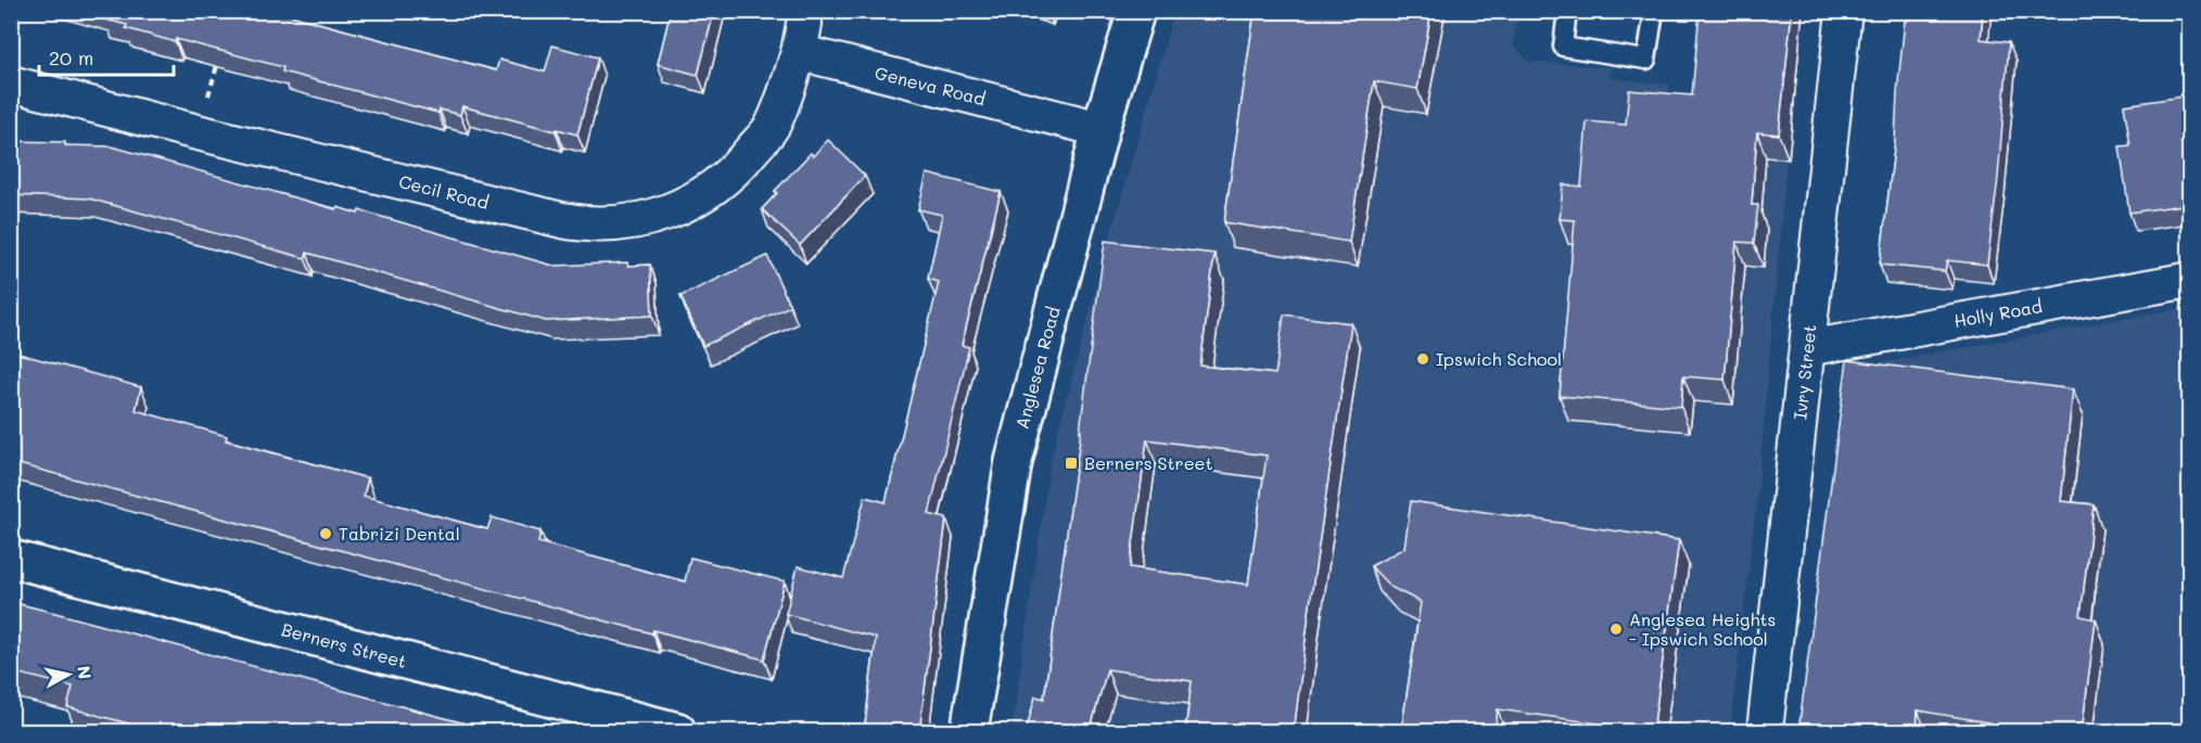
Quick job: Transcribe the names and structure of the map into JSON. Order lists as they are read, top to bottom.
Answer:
{
  "streets": {
    "street": [
      "Geneva Road",
      "Cecil Road",
      "Holly Road",
      "Anglesea Road",
      "Ivry Street",
      "Berners Street"
    ]
  },
  "crossings": [
    ["Geneva Road", "Cecil Road"],
    ["Geneva Road", "Anglesea Road"],
    ["Holly Road", "Ivry Street"]
  ],
  "places": {
    "other": ["Ipswich School", "Tabrizi Dental", "Anglesea Heights - Ipswich School"],
    "transit": ["Berners Street"]
  },
  "scale_bar": "20 m",
  "north": "right"
}
